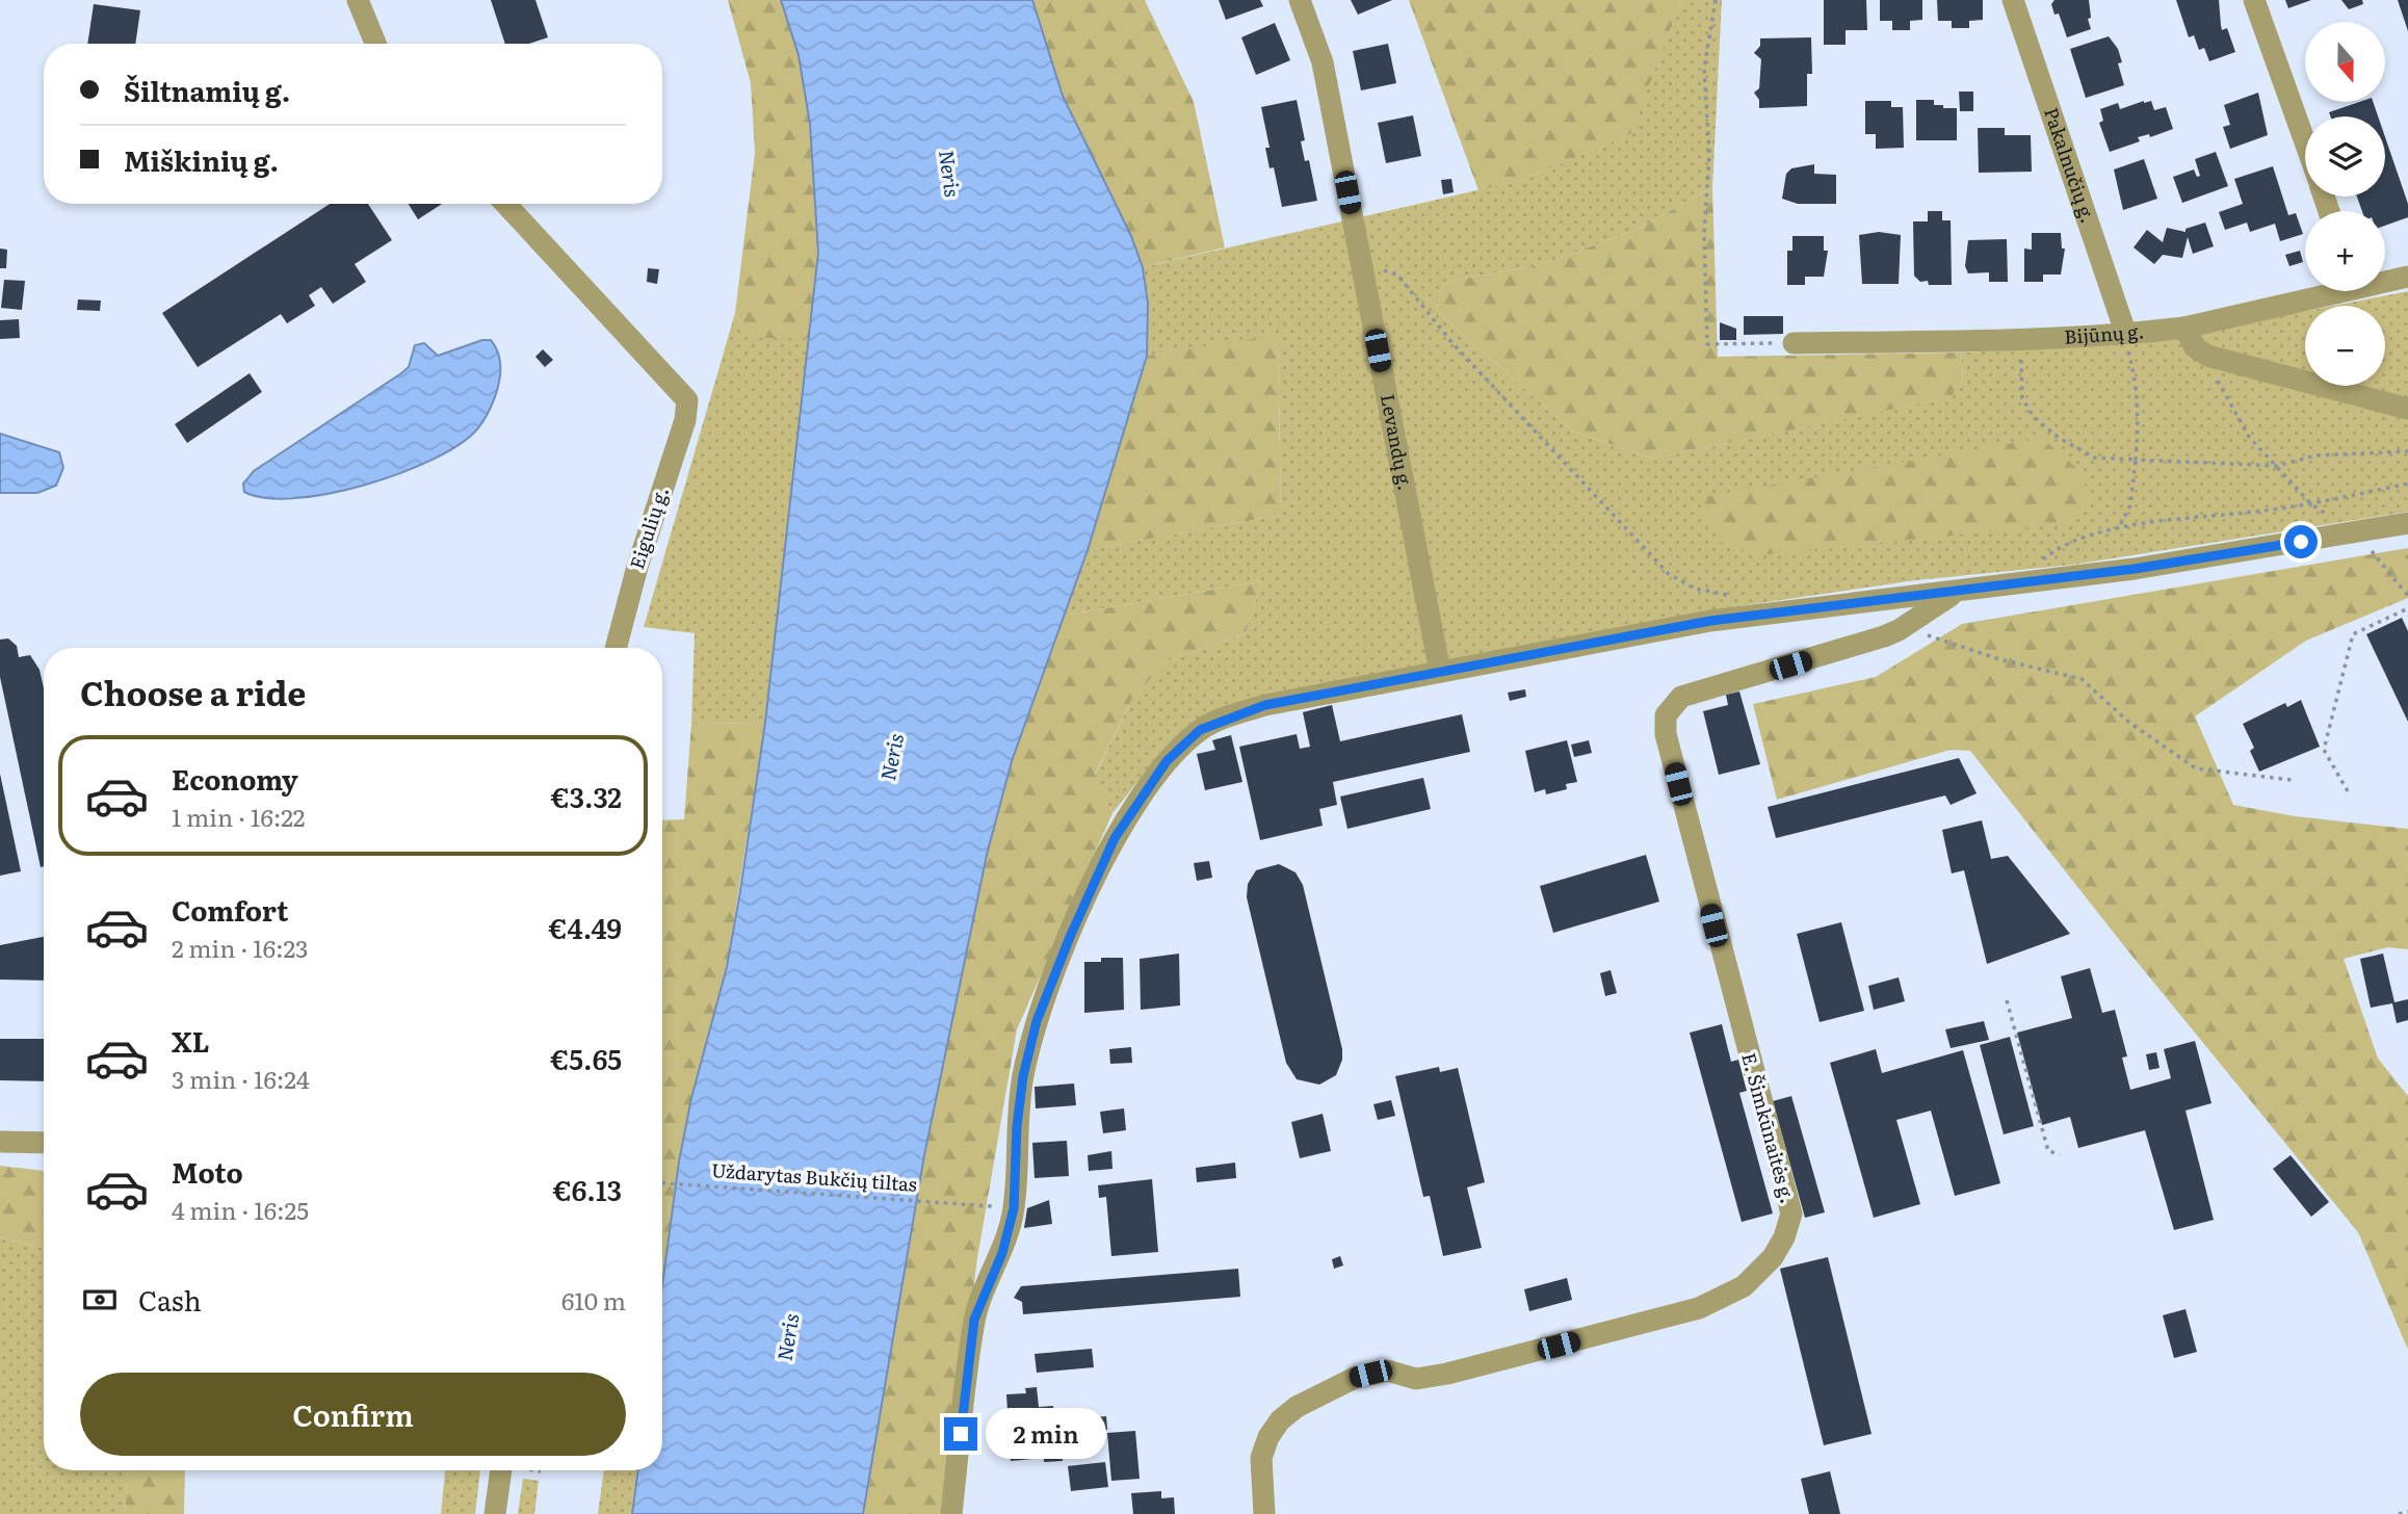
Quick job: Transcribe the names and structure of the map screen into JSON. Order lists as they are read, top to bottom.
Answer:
{
  "streets": {
    "street": [
      "Pakalnučių g.",
      "Bijūnų g.",
      "Levandų g.",
      "Eigulių g.",
      "E. Šimkūnaitės g."
    ],
    "path": ["Uždarytas Bukčių tiltas"]
  },
  "crossings": [
    ["Pakalnučių g.", "Bijūnų g."]
  ],
  "water": ["Neris"],
  "north": "bottom",
  "page": {
    "map_buttons": ["+", "−"],
    "banner": ["Šiltnamių g.", "Miškinių g."],
    "heading": "Choose a ride",
    "list": [
      {
        "name": "Economy",
        "note": "1 min · 16:22",
        "value": "€3.32"
      },
      {
        "name": "Comfort",
        "note": "2 min · 16:23",
        "value": "€4.49"
      },
      {
        "name": "XL",
        "note": "3 min · 16:24",
        "value": "€5.65"
      },
      {
        "name": "Moto",
        "note": "4 min · 16:25",
        "value": "€6.13"
      }
    ],
    "pay": ["Cash", "610 m"],
    "buttons": "Confirm",
    "bubble": "2 min"
  }
}
